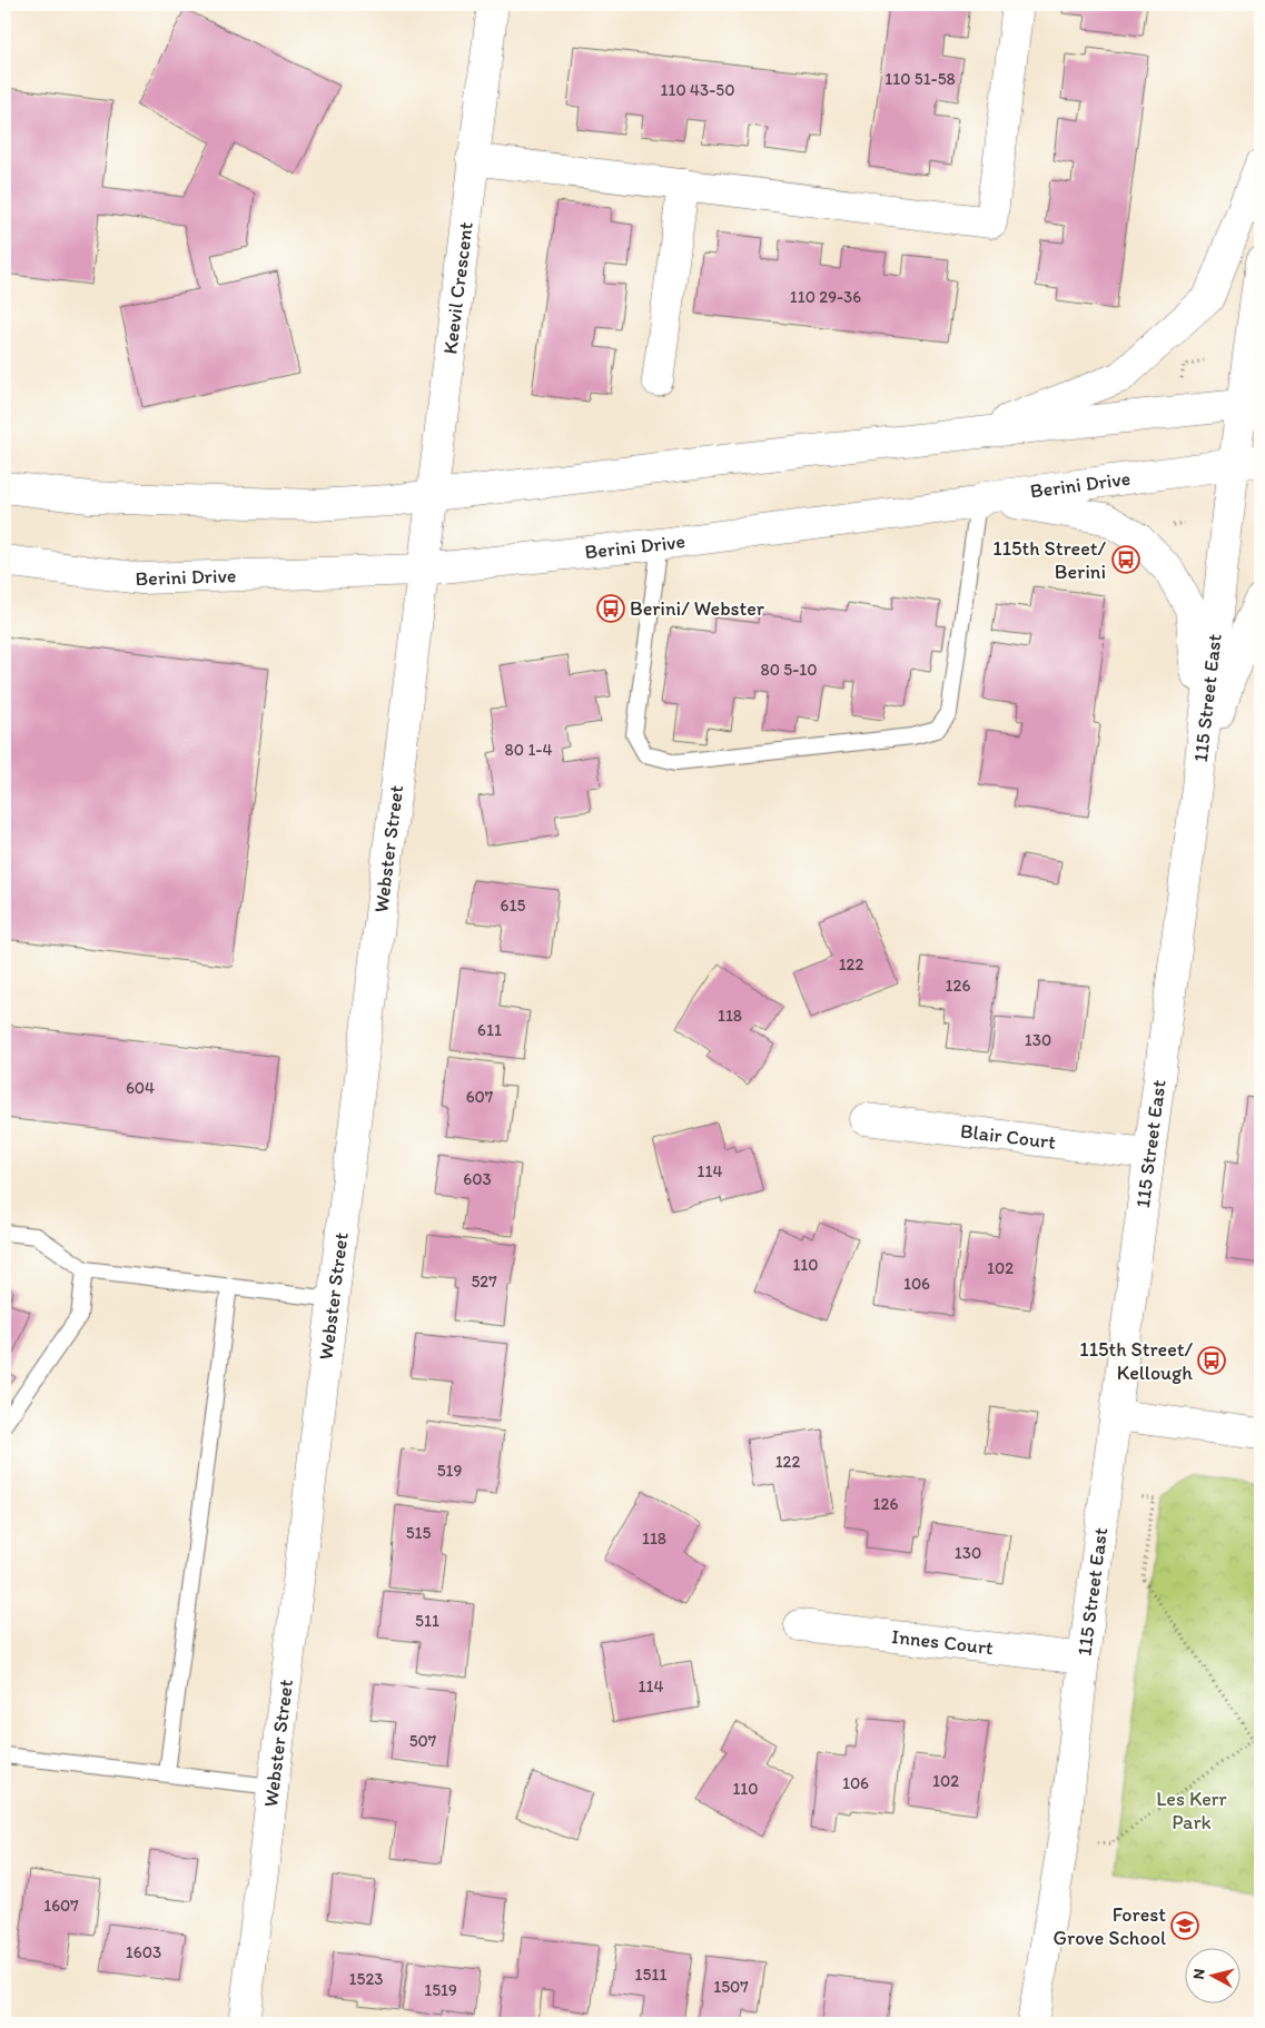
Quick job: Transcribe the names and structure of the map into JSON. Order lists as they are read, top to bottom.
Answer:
{
  "streets": {
    "street": [
      "Keevil Crescent",
      "Berini Drive",
      "115 Street East",
      "Webster Street",
      "Blair Court",
      "Innes Court"
    ]
  },
  "crossings": [
    ["Keevil Crescent", "Berini Drive"],
    ["Keevil Crescent", "Webster Street"],
    ["Berini Drive", "115 Street East"],
    ["Berini Drive", "Webster Street"],
    ["115 Street East", "Blair Court"],
    ["115 Street East", "Innes Court"]
  ],
  "parks": ["Les Kerr Park"],
  "places": {
    "bus stop": ["115th Street/ Berini", "Berini/ Webster", "115th Street/ Kellough"],
    "school or university": ["Forest Grove School"]
  },
  "house_numbers": [
    "110 51-58",
    "110 43-50",
    "110 29-36",
    "80 5-10",
    "80 1-4",
    "615",
    "122",
    "126",
    "118",
    "611",
    "130",
    "604",
    "607",
    "114",
    "603",
    "110",
    "102",
    "527",
    "106",
    "122",
    "519",
    "126",
    "515",
    "118",
    "130",
    "511",
    "114",
    "507",
    "102",
    "106",
    "110",
    "1607",
    "1603",
    "1511",
    "1523",
    "1507",
    "1519"
  ],
  "north": "left"
}
